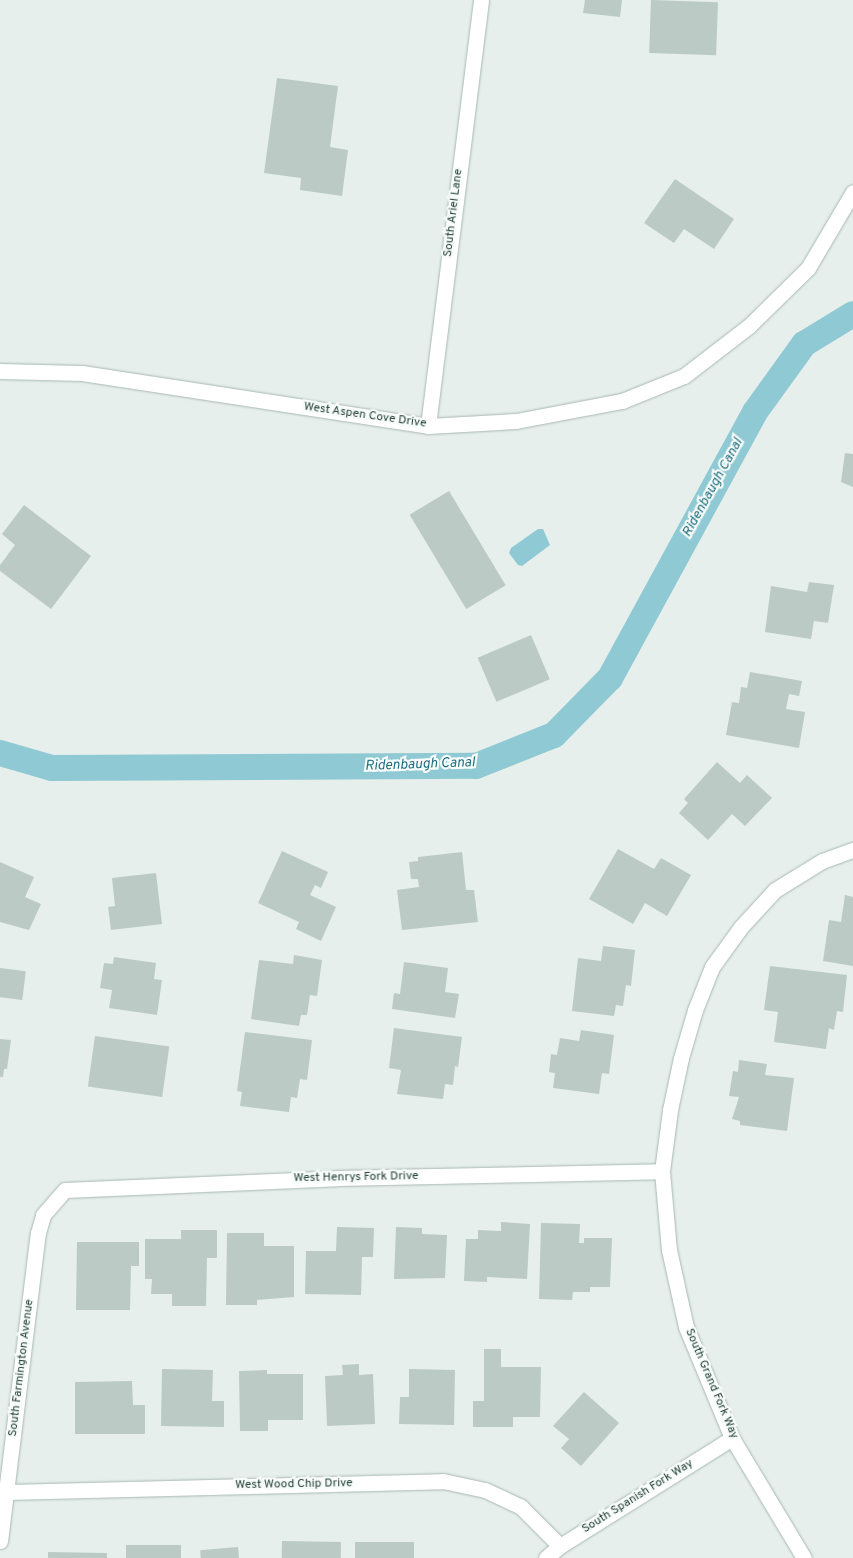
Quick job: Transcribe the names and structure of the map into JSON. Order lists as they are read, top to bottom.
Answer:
{
  "streets": {
    "street": [
      "South Ariel Lane",
      "West Aspen Cove Drive",
      "West Henrys Fork Drive",
      "South Farmington Avenue",
      "South Grand Fork Way",
      "West Wood Chip Drive",
      "South Spanish Fork Way"
    ]
  },
  "crossings": [
    ["South Ariel Lane", "West Aspen Cove Drive"],
    ["West Henrys Fork Drive", "South Farmington Avenue"],
    ["West Henrys Fork Drive", "South Grand Fork Way"],
    ["South Farmington Avenue", "West Wood Chip Drive"],
    ["South Grand Fork Way", "South Spanish Fork Way"],
    ["West Wood Chip Drive", "South Spanish Fork Way"]
  ],
  "water": ["Ridenbaugh Canal"]
}
